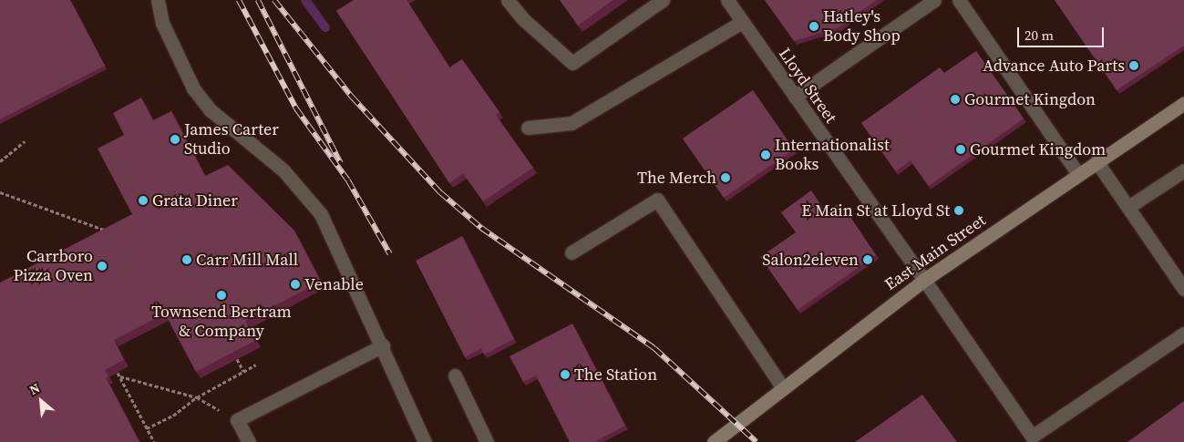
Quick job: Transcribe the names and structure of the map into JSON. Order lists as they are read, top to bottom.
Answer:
{
  "streets": {
    "main road": ["East Main Street"],
    "street": ["Lloyd Street"]
  },
  "crossings": [
    ["Lloyd Street", "East Main Street"]
  ],
  "places": [
    "Hatley's Body Shop",
    "Advance Auto Parts",
    "Gourmet Kingdon",
    "James Carter Studio",
    "Gourmet Kingdom",
    "Internationalist Books",
    "The Merch",
    "Grata Diner",
    "E Main St at Lloyd St",
    "Carr Mill Mall",
    "Salon2eleven",
    "Carrboro Pizza Oven",
    "Venable",
    "Townsend Bertram & Company",
    "The Station"
  ],
  "scale_bar": "20 m",
  "north": "top left"
}
